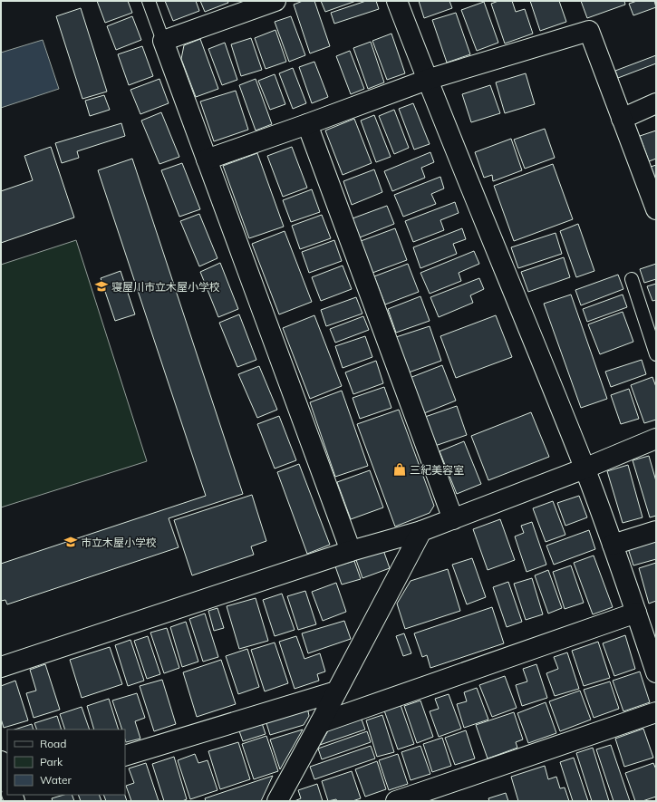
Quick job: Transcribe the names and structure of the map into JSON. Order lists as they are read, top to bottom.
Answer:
{
  "places": {
    "school or university": ["寝屋川市立木屋小学校", "市立木屋小学校"],
    "shop": ["三紀美容室"]
  },
  "legend": ["Road", "Park", "Water"]
}
